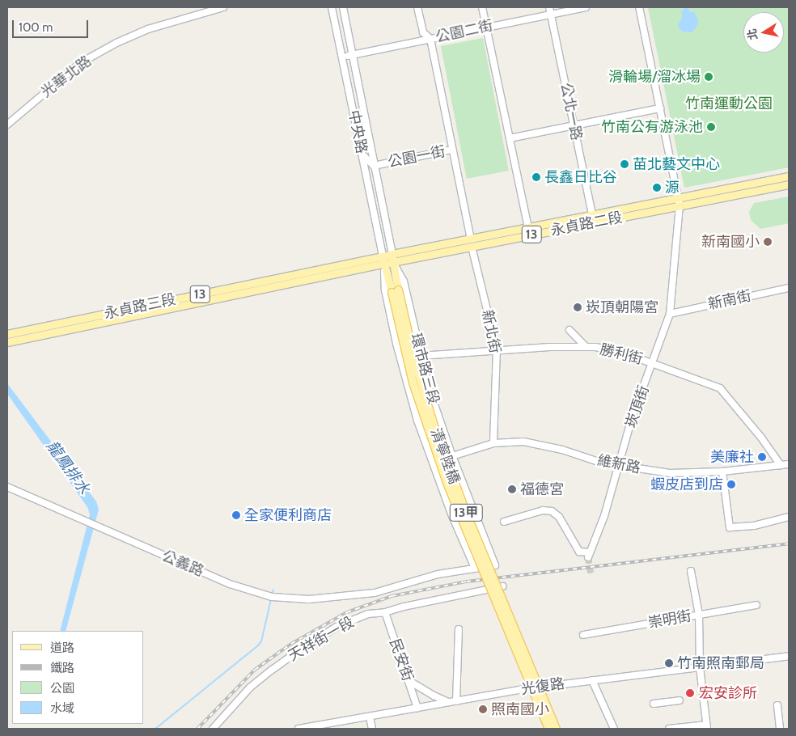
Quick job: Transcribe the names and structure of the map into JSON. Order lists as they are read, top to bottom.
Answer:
{
  "streets": {
    "main road": [
      "永貞路二段",
      "13",
      "永貞路三段",
      "清寧陸橋",
      "13甲"
    ],
    "street": [
      "公園二街",
      "光華北路",
      "公北一路",
      "中央路",
      "公園一街",
      "新南街",
      "新北街",
      "勝利街",
      "環市路三段",
      "崁頂街",
      "維新路",
      "公義路",
      "崇明街",
      "天祥街一段",
      "民安街",
      "光復路"
    ]
  },
  "crossings": [
    ["公園二街", "公北一路"],
    ["公園二街", "中央路"],
    ["公園二街", "新北街"],
    ["公北一路", "永貞路二段"],
    ["中央路", "公園一街"],
    ["中央路", "永貞路二段"],
    ["中央路", "永貞路三段"],
    ["中央路", "環市路三段"],
    ["中央路", "13甲"],
    ["公園一街", "新北街"],
    ["永貞路二段", "永貞路三段"],
    ["永貞路二段", "新北街"],
    ["永貞路二段", "環市路三段"],
    ["永貞路二段", "崁頂街"],
    ["永貞路二段", "13甲"],
    ["新南街", "崁頂街"],
    ["永貞路三段", "環市路三段"],
    ["永貞路三段", "13甲"],
    ["新北街", "勝利街"],
    ["新北街", "維新路"],
    ["勝利街", "環市路三段"],
    ["勝利街", "崁頂街"],
    ["勝利街", "維新路"],
    ["環市路三段", "維新路"],
    ["環市路三段", "13甲"],
    ["環市路三段", "公義路"],
    ["崁頂街", "維新路"],
    ["清寧陸橋", "13甲"],
    ["天祥街一段", "民安街"],
    ["民安街", "光復路"]
  ],
  "water": ["龍鳳排水"],
  "parks": ["竹南運動公園"],
  "places": [
    "滑輪場/溜冰場",
    "竹南公有游泳池",
    "苗北藝文中心",
    "長鑫日比谷",
    "源",
    "新南國小",
    "崁頂朝陽宮",
    "美廉社",
    "蝦皮店到店",
    "福德宮",
    "全家便利商店",
    "竹南照南郵局",
    "宏安診所",
    "照南國小"
  ],
  "legend": [
    "道路",
    "鐵路",
    "公園",
    "水域"
  ],
  "scale_bar": "100 m",
  "north": "left"
}
